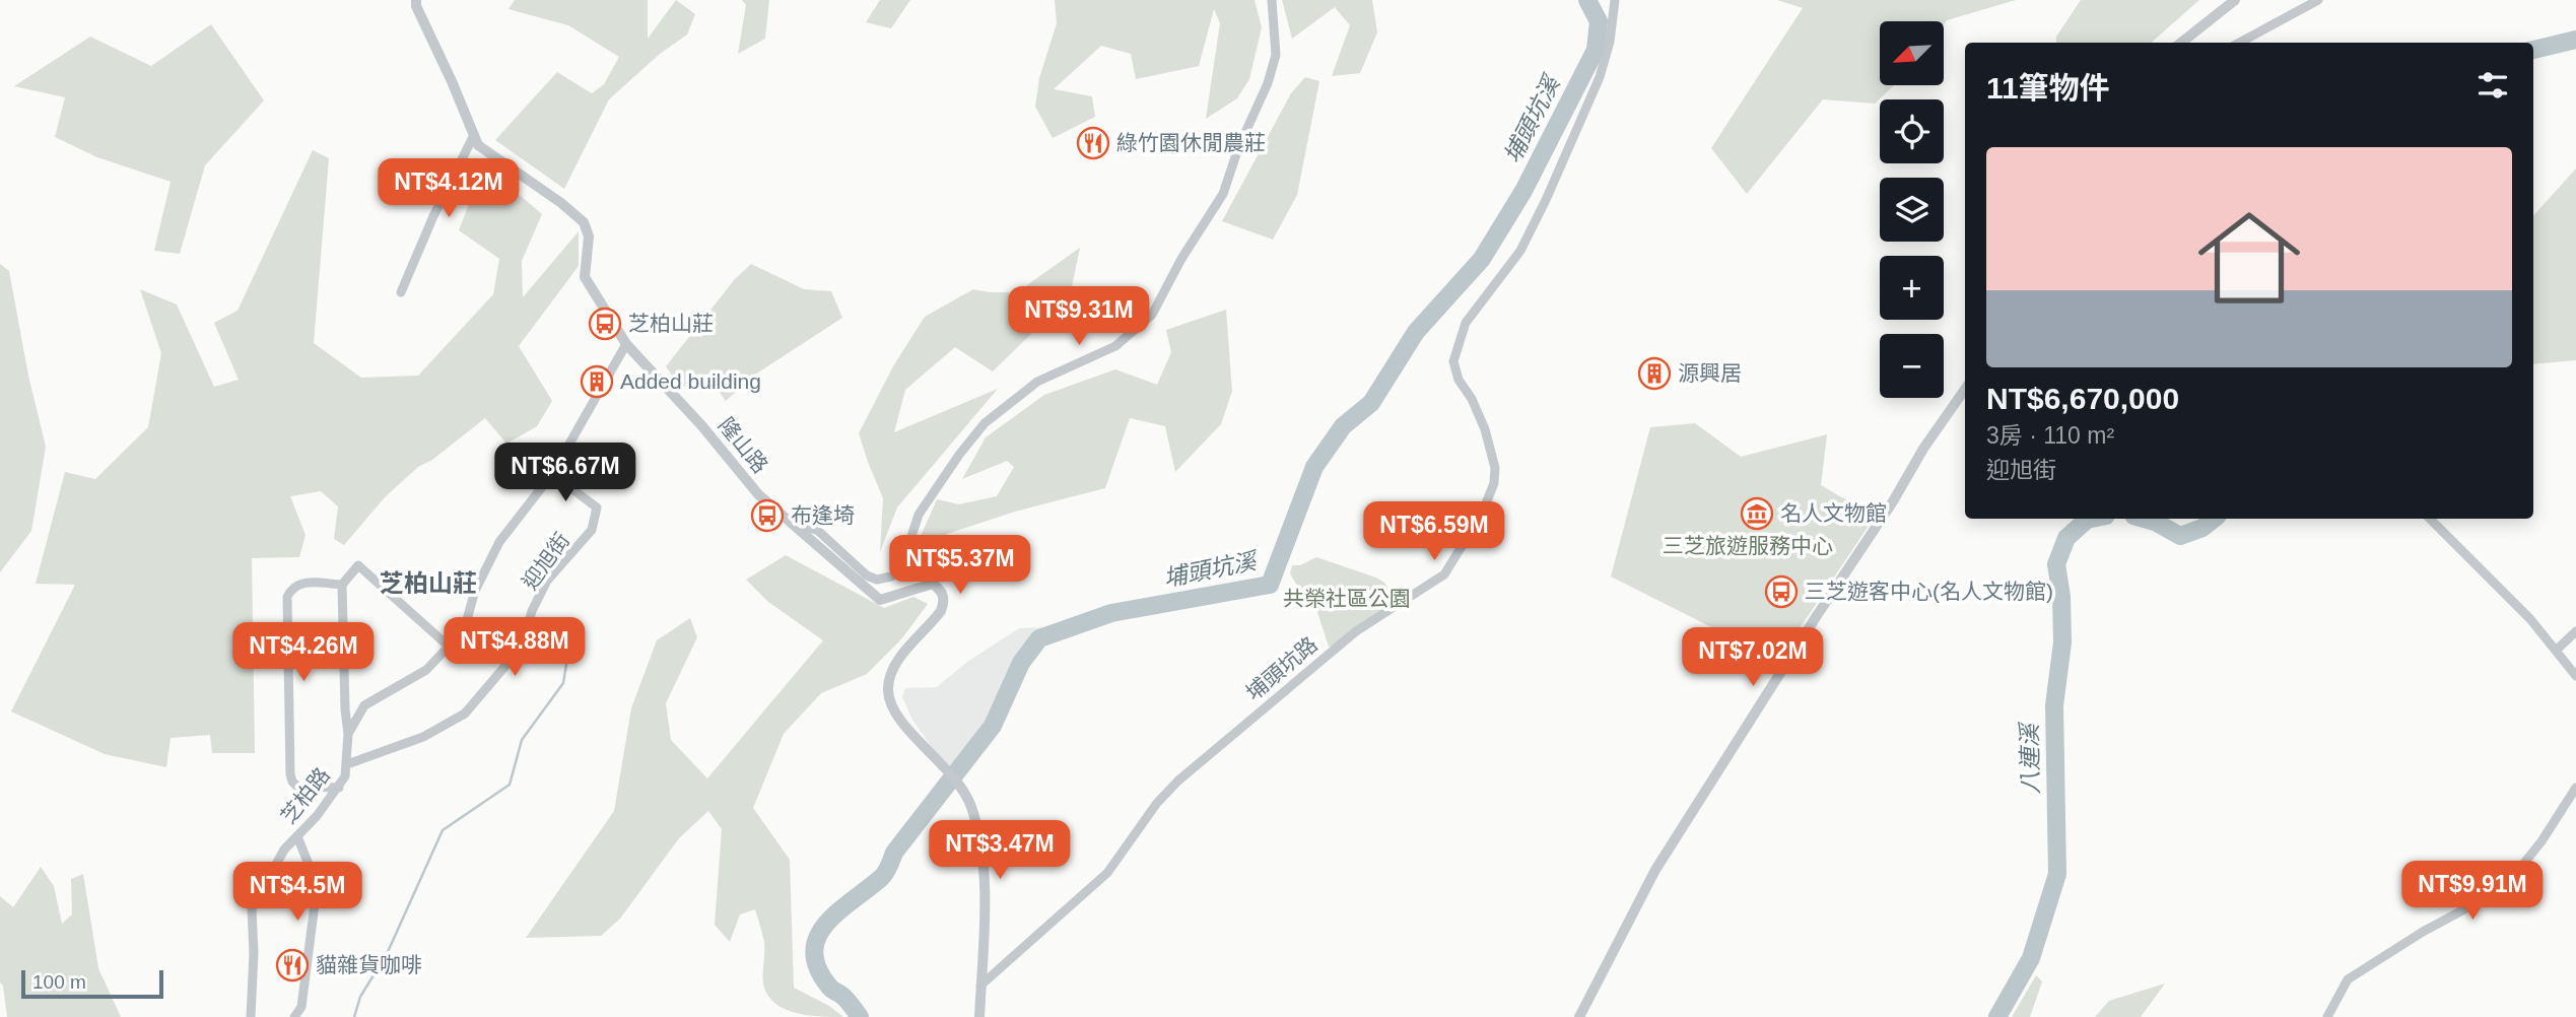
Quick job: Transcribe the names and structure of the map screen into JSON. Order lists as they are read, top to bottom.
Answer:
{
  "streets": {
    "street": [
      "隆山路",
      "迎旭街",
      "埔頭坑路",
      "芝柏路"
    ]
  },
  "crossings": [
    ["隆山路", "埔頭坑路"],
    ["迎旭街", "芝柏路"]
  ],
  "districts": ["芝柏山莊"],
  "water": ["埔頭坑溪", "八連溪"],
  "parks": ["三芝旅遊服務中心", "共榮社區公園"],
  "places": {
    "restaurant": ["綠竹園休閒農莊", "貓雜貨咖啡"],
    "bus stop": ["芝柏山莊", "布逢埼", "三芝遊客中心(名人文物館)"],
    "building": ["源興居", "Added building"],
    "museum": ["名人文物館"]
  },
  "scale_bar": "100 m",
  "north": "bottom left",
  "page": {
    "map_buttons": ["+", "−"],
    "heading": "11筆物件",
    "list": [
      {
        "name": "NT$6,670,000",
        "note": "3房 · 110 m² · 迎旭街"
      }
    ],
    "price": [
      "NT$4.12M",
      "NT$9.31M",
      "NT$6.67M",
      "NT$6.59M",
      "NT$5.37M",
      "NT$4.88M",
      "NT$4.26M",
      "NT$7.02M",
      "NT$3.47M",
      "NT$9.91M",
      "NT$4.5M"
    ],
    "scale": "100 m"
  }
}
